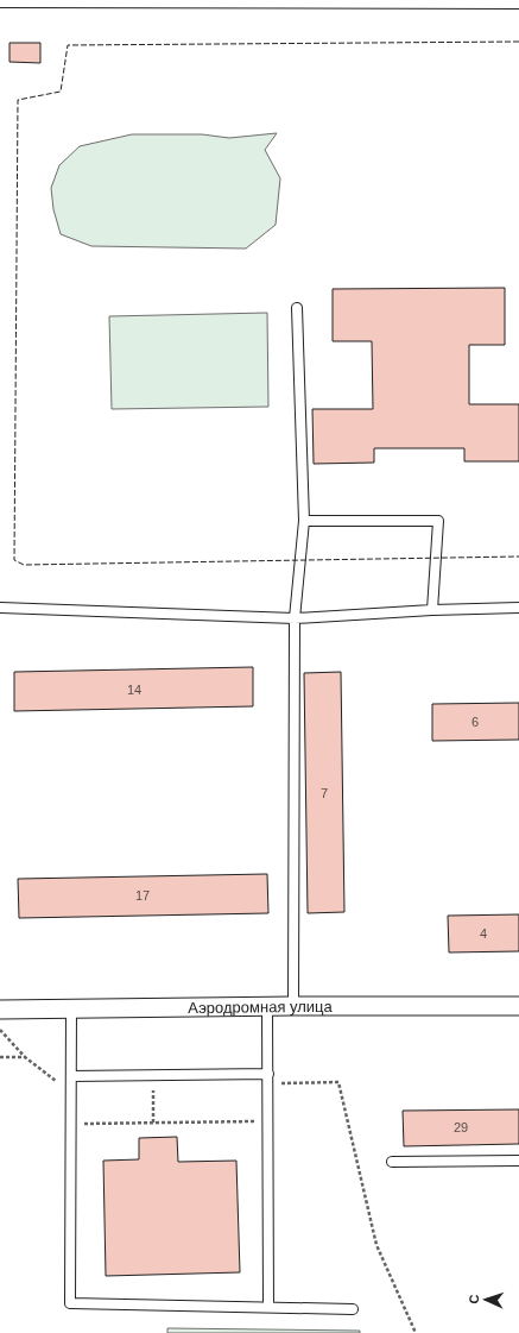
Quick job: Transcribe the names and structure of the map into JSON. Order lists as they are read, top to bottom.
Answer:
{
  "streets": {
    "street": ["Аэродромная улица"]
  },
  "house_numbers": [
    "14",
    "6",
    "7",
    "17",
    "4",
    "29"
  ],
  "north": "left"
}
